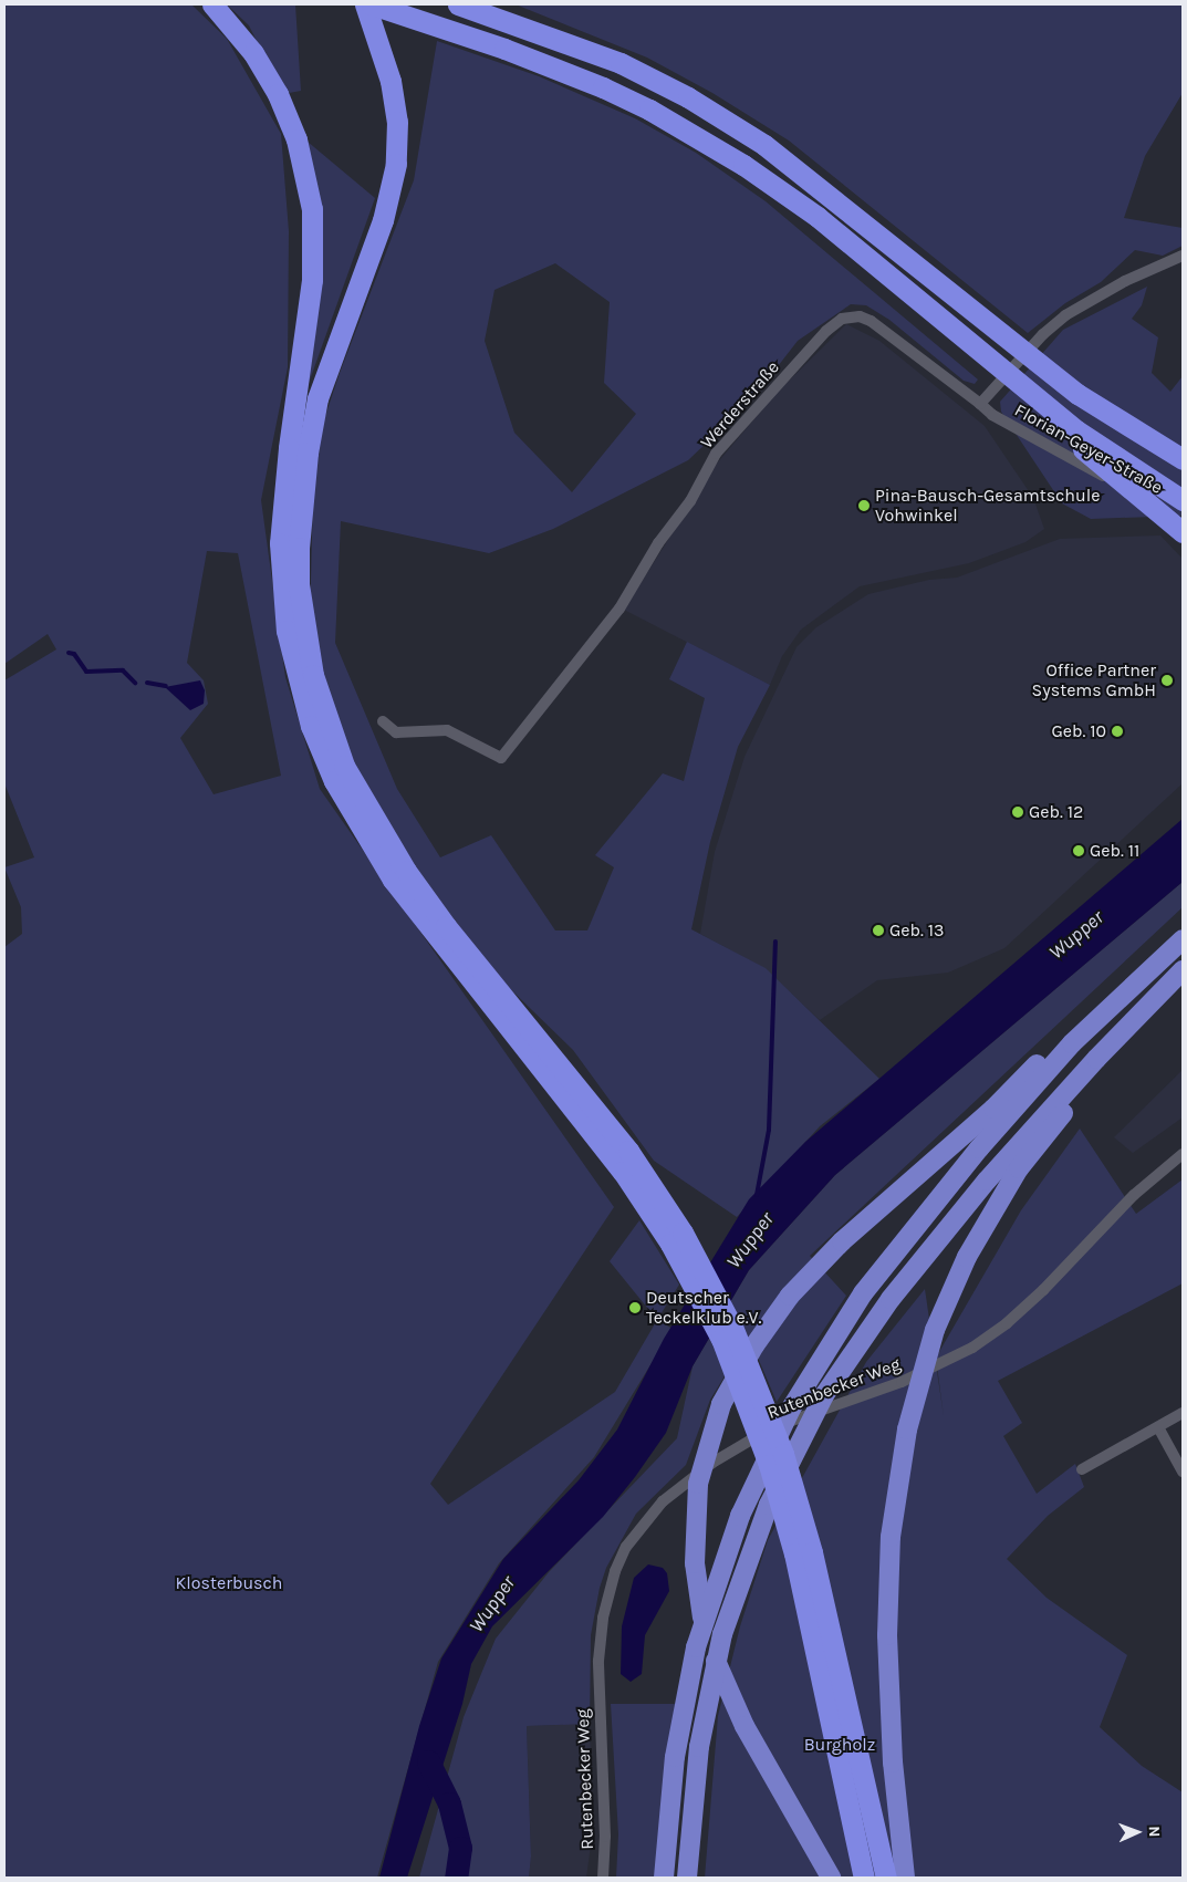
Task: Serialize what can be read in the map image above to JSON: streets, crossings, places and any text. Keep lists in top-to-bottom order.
{
  "streets": {
    "street": ["Werderstraße", "Florian-Geyer-Straße", "Rutenbecker Weg"]
  },
  "crossings": [
    ["Werderstraße", "Florian-Geyer-Straße"]
  ],
  "water": ["Wupper"],
  "parks": ["Klosterbusch", "Burgholz"],
  "places": [
    "Pina-Bausch-Gesamtschule Vohwinkel",
    "Office Partner Systems GmbH",
    "Geb. 10",
    "Geb. 12",
    "Geb. 11",
    "Geb. 13",
    "Deutscher Teckelklub e.V."
  ],
  "north": "right"
}
